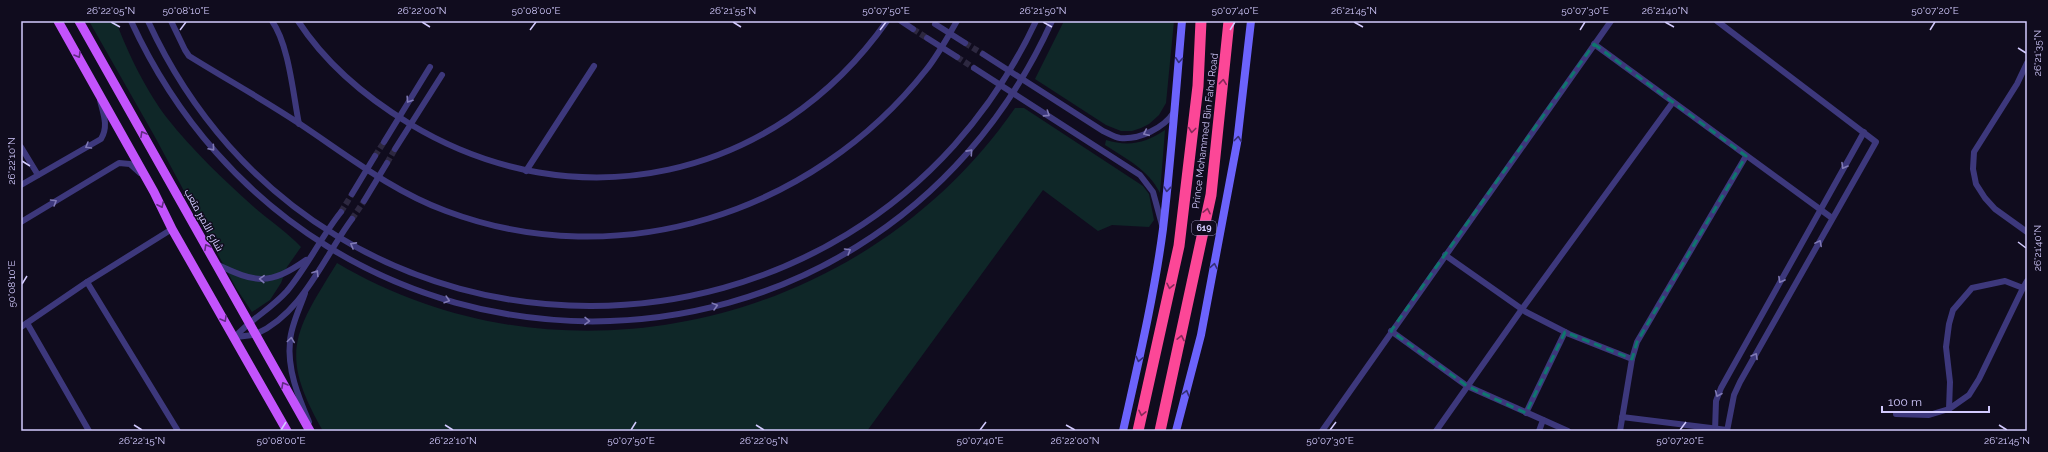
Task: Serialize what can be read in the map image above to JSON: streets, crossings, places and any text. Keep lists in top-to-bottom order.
{
  "streets": {
    "highway": ["Prince Mohammed Bin Fahd Road", "619"],
    "main road": ["شارع الأمير متعب"]
  },
  "scale_bar": "100 m",
  "coordinates": [
    "26°22'05\"N",
    "50°08'10\"E",
    "26°22'00\"N",
    "50°08'00\"E",
    "26°21'55\"N",
    "50°07'50\"E",
    "26°21'50\"N",
    "50°07'40\"E",
    "26°21'45\"N",
    "50°07'30\"E",
    "26°21'40\"N",
    "50°07'20\"E",
    "26°21'35\"N",
    "26°22'10\"N",
    "26°22'15\"N"
  ]
}
